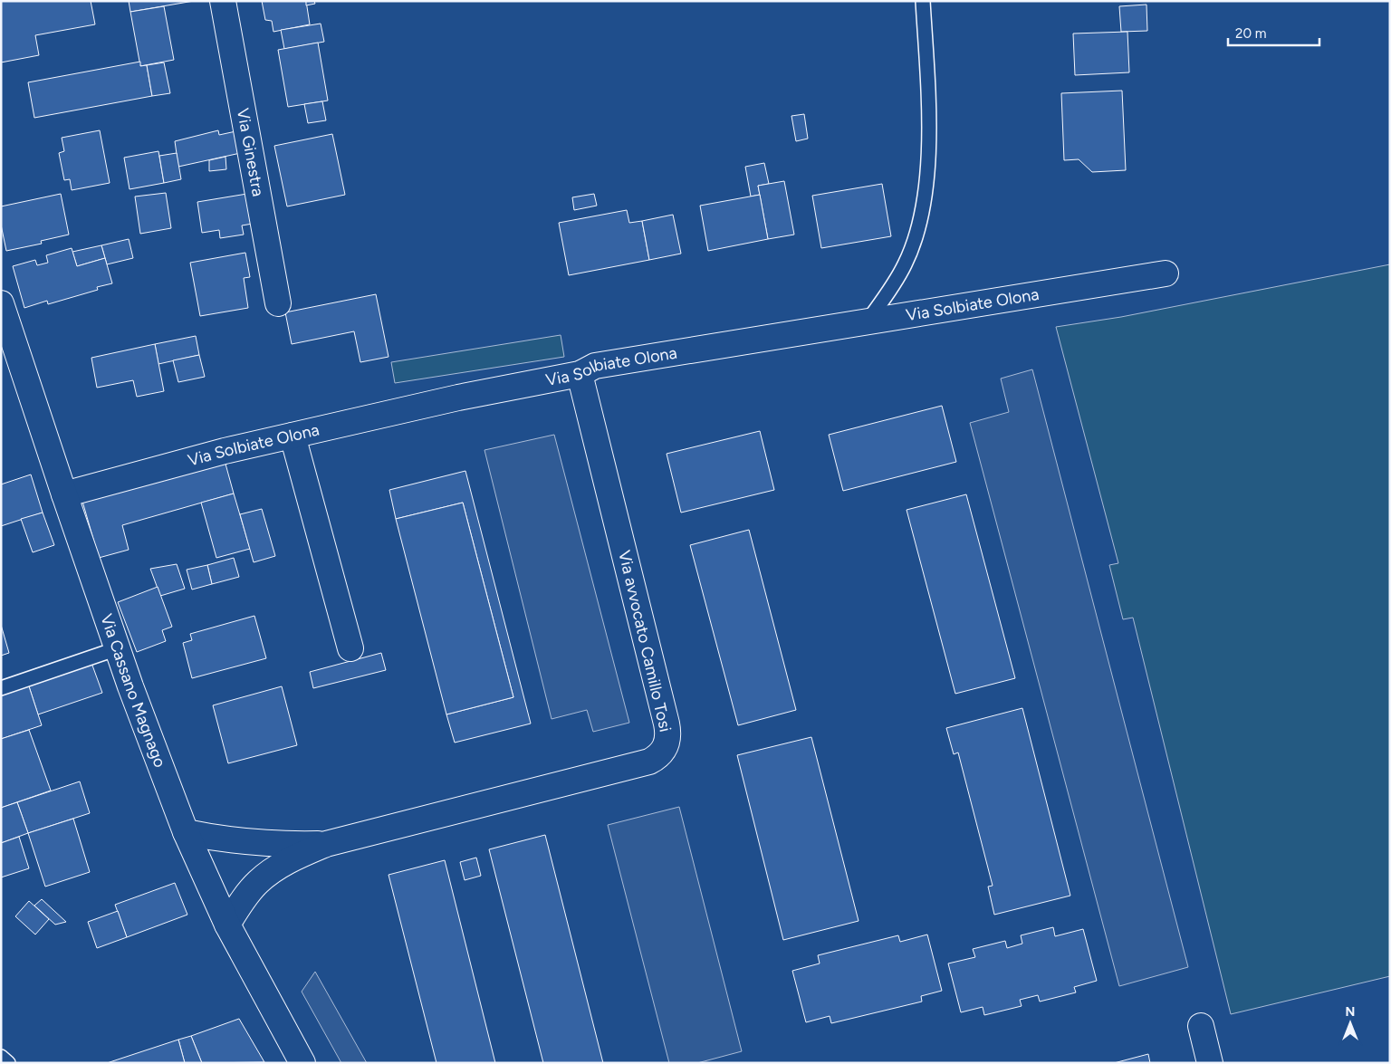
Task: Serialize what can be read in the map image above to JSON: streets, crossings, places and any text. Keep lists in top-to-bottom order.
{
  "streets": {
    "street": [
      "Via Ginestra",
      "Via Solbiate Olona",
      "Via avvocato Camillo Tosi",
      "Via Cassano Magnago"
    ]
  },
  "crossings": [
    ["Via Solbiate Olona", "Via avvocato Camillo Tosi"],
    ["Via Solbiate Olona", "Via Cassano Magnago"],
    ["Via avvocato Camillo Tosi", "Via Cassano Magnago"]
  ],
  "scale_bar": "20 m",
  "north": "top"
}
